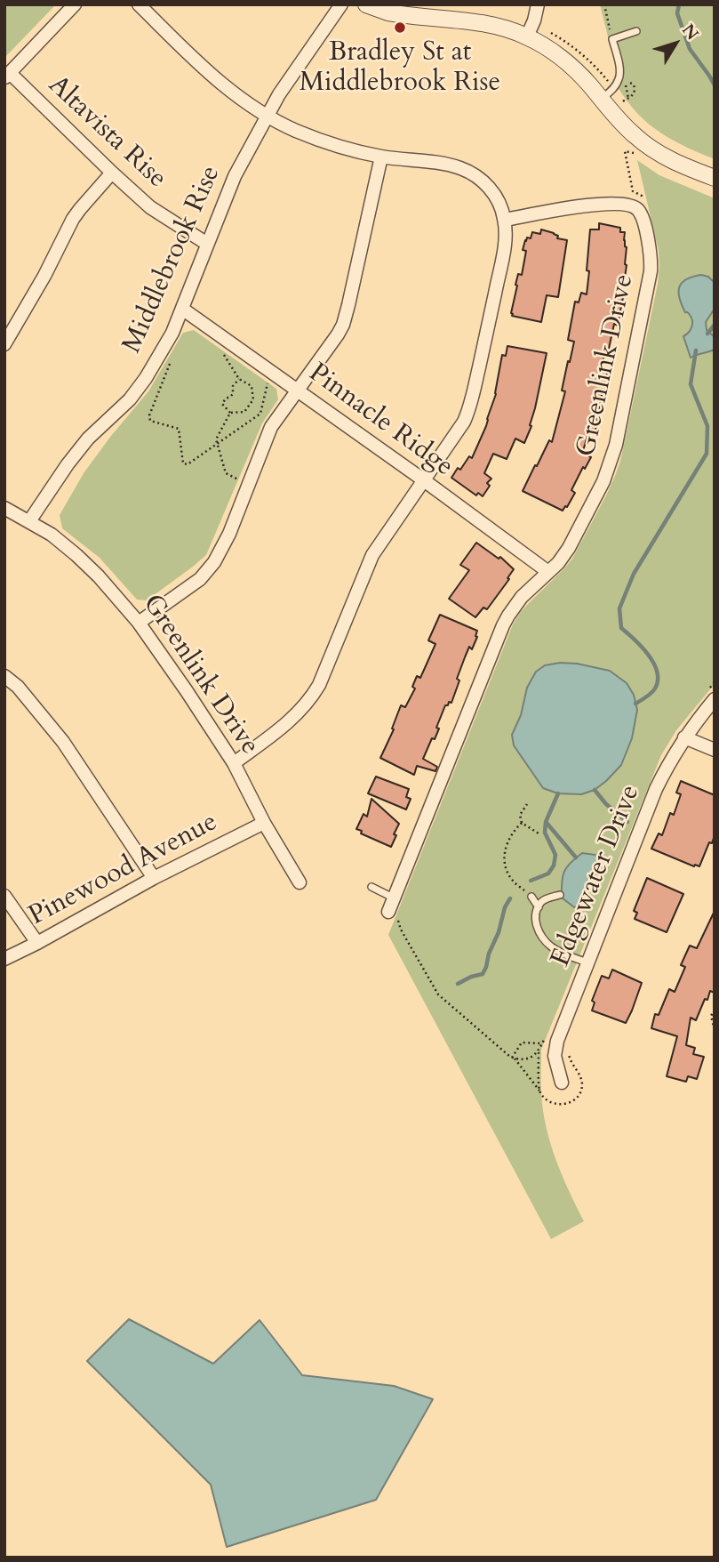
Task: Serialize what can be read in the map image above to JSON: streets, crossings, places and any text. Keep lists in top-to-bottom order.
{
  "streets": {
    "street": [
      "Altavista Rise",
      "Middlebrook Rise",
      "Greenlink Drive",
      "Pinnacle Ridge",
      "Pinewood Avenue",
      "Edgewater Drive"
    ]
  },
  "crossings": [
    ["Altavista Rise", "Middlebrook Rise"],
    ["Middlebrook Rise", "Greenlink Drive"],
    ["Middlebrook Rise", "Pinnacle Ridge"],
    ["Greenlink Drive", "Pinnacle Ridge"],
    ["Greenlink Drive", "Pinewood Avenue"]
  ],
  "places": ["Bradley St at Middlebrook Rise"],
  "north": "top right"
}
